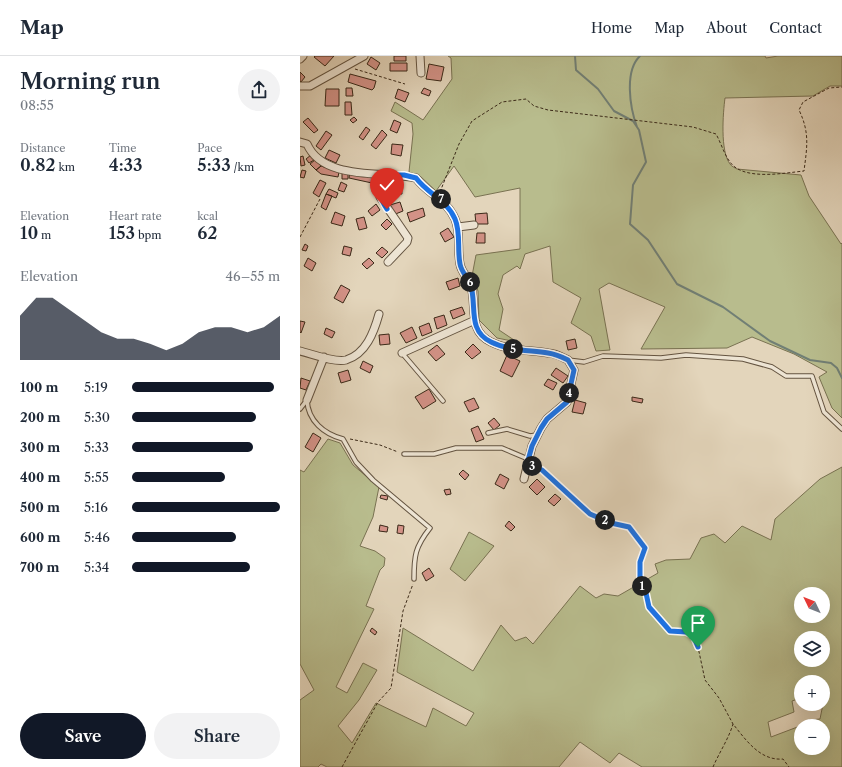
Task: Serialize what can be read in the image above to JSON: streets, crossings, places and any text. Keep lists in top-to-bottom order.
{
  "north": "top left",
  "page": {
    "header": "Map",
    "nav": [
      "Home",
      "Map",
      "About",
      "Contact"
    ],
    "heading": ["Morning run", "08:55"],
    "stats": [
      ["Distance", "0.82 km"],
      ["Time", "4:33"],
      ["Pace", "5:33 /km"],
      ["Elevation", "10 m"],
      ["Heart rate", "153 bpm"],
      ["kcal", "62"]
    ],
    "pins": [
      "7",
      "6",
      "5",
      "4",
      "3",
      "2",
      "1"
    ],
    "chart": ["Elevation", "46–55 m"],
    "list": [
      {
        "name": "100 m",
        "note": "5:19"
      },
      {
        "name": "200 m",
        "note": "5:30"
      },
      {
        "name": "300 m",
        "note": "5:33"
      },
      {
        "name": "400 m",
        "note": "5:55"
      },
      {
        "name": "500 m",
        "note": "5:16"
      },
      {
        "name": "600 m",
        "note": "5:46"
      },
      {
        "name": "700 m",
        "note": "5:34"
      }
    ],
    "map_buttons": ["+", "−"],
    "buttons": ["Save", "Share"]
  }
}
